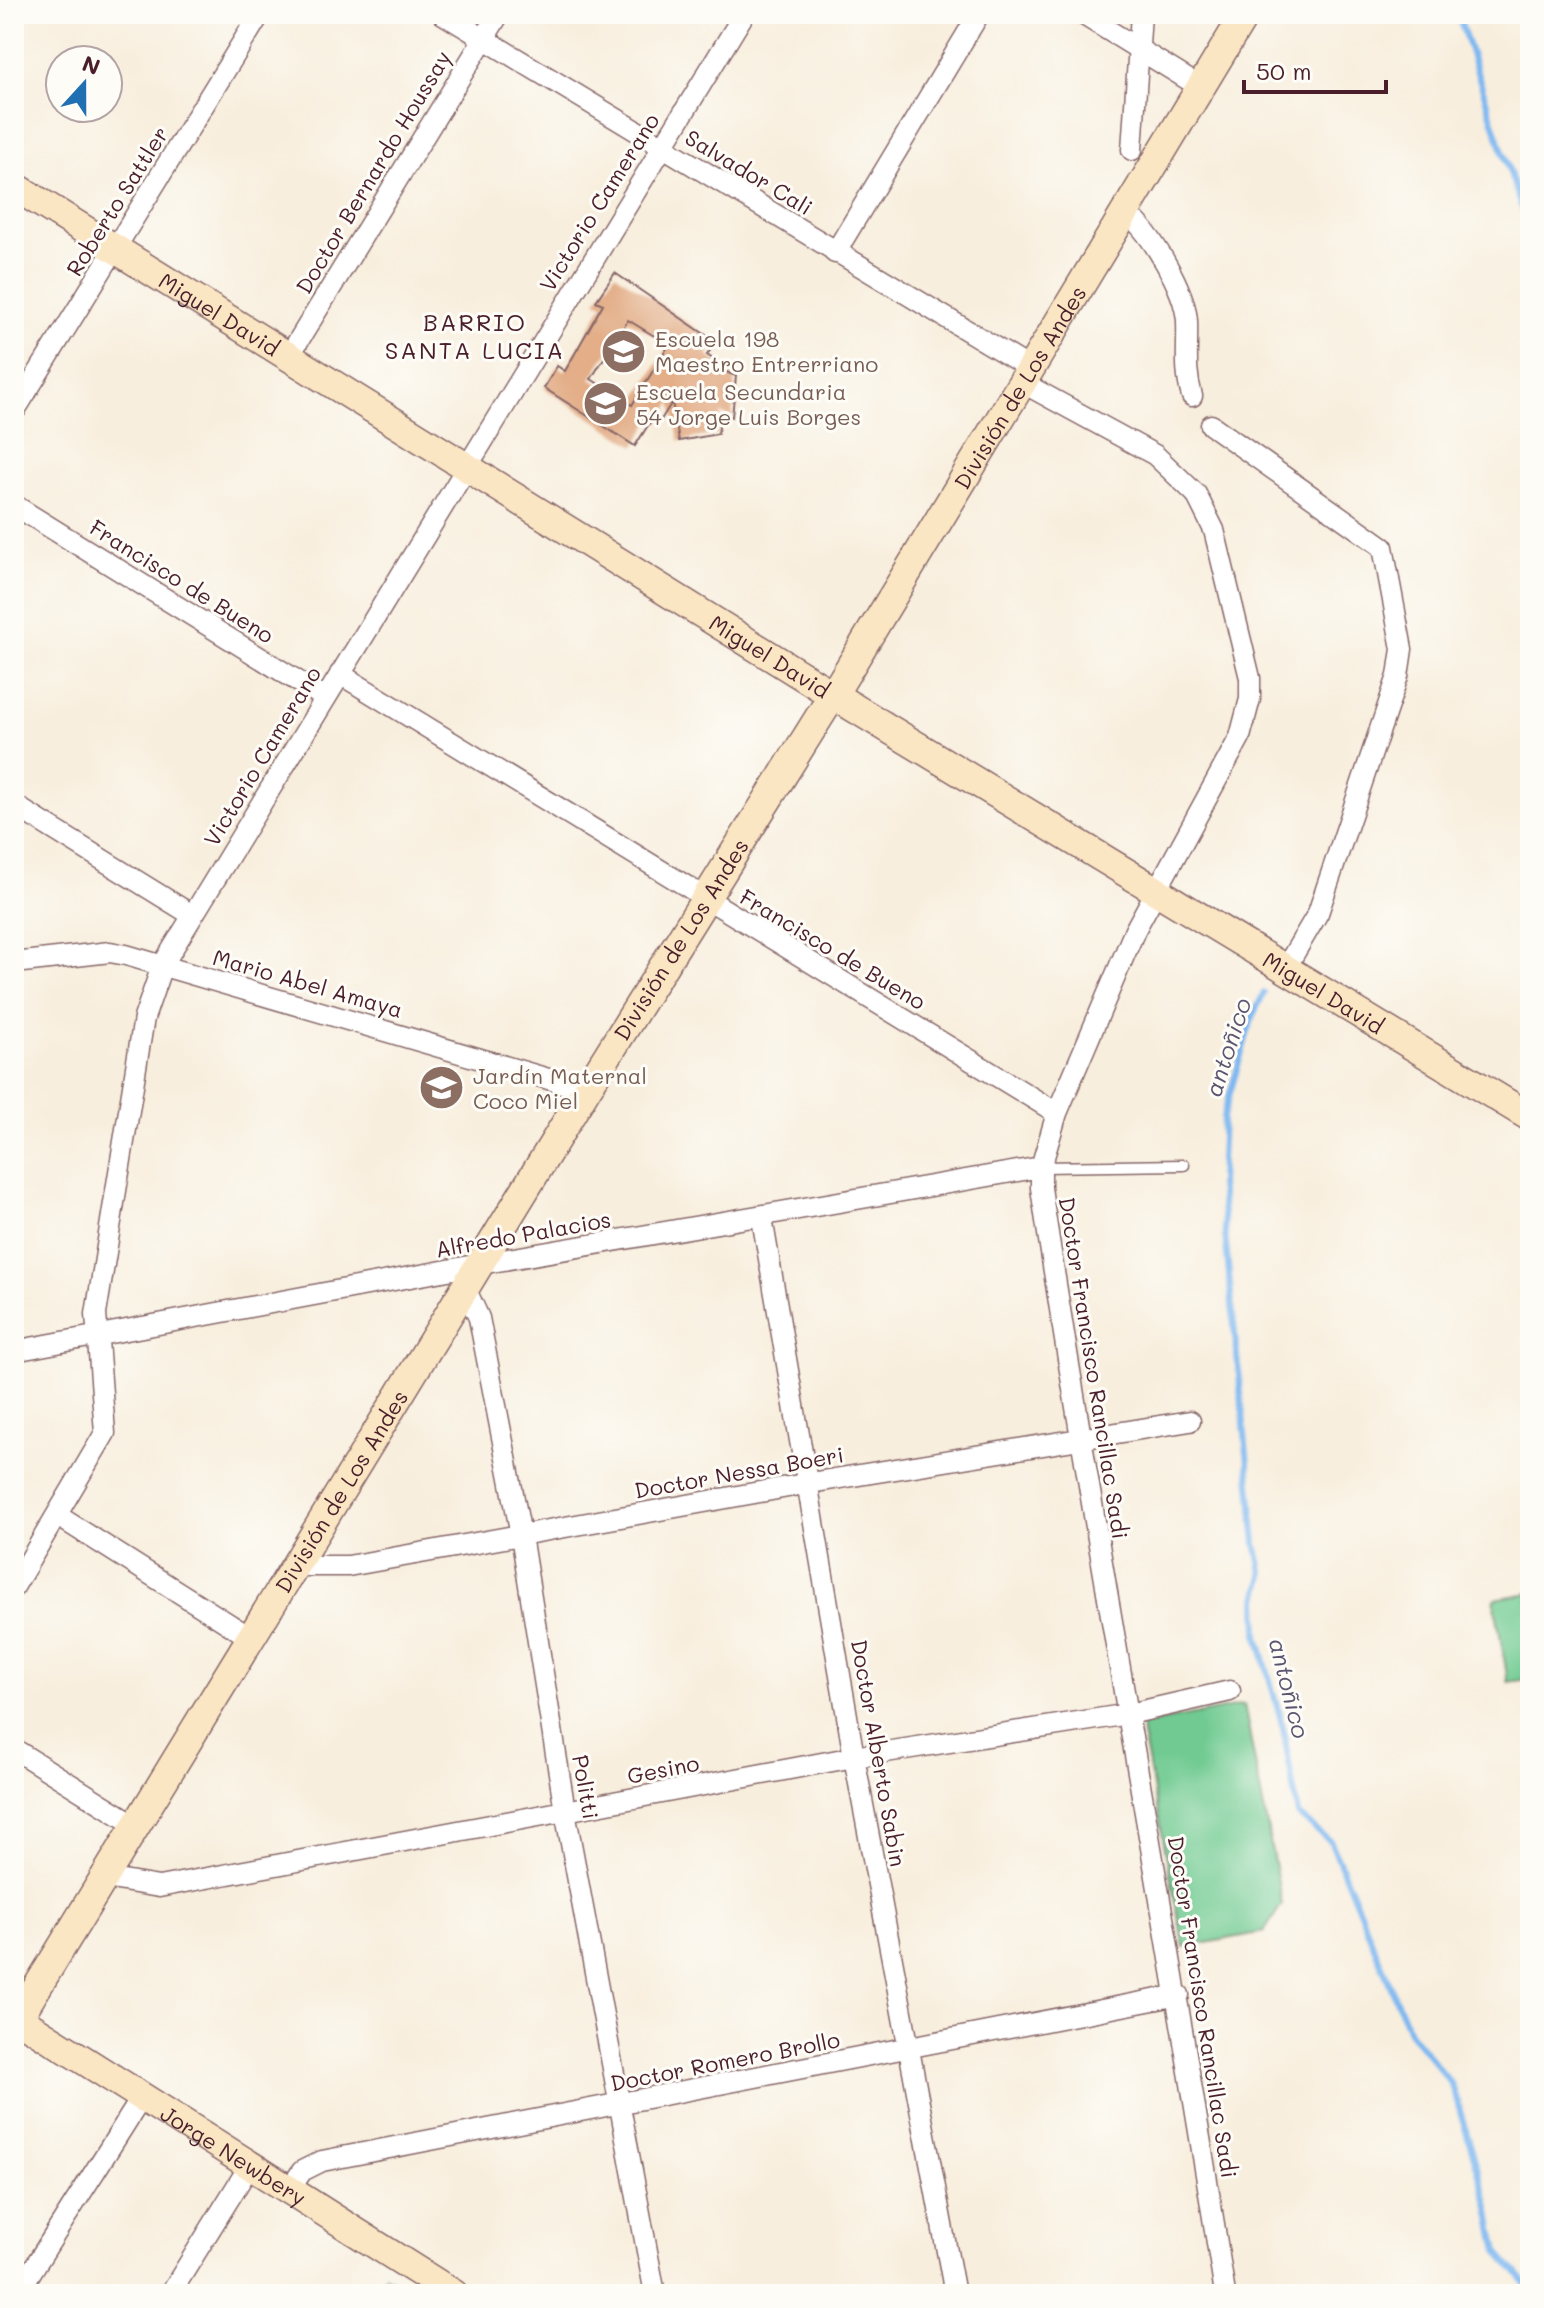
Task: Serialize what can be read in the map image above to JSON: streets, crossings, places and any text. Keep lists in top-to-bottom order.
{
  "streets": {
    "street": [
      "Doctor Bernardo Houssay",
      "Salvador Cali",
      "Roberto Sattler",
      "Victorio Camerano",
      "Miguel David",
      "División de Los Andes",
      "Francisco de Bueno",
      "Mario Abel Amaya",
      "Alfredo Palacios",
      "Doctor Francisco Rancillac Sadi",
      "Doctor Nessa Boeri",
      "Doctor Alberto Sabin",
      "Gesino",
      "Politti",
      "Doctor Romero Brollo",
      "Jorge Newbery"
    ]
  },
  "crossings": [
    ["Doctor Bernardo Houssay", "Salvador Cali"],
    ["Doctor Bernardo Houssay", "Miguel David"],
    ["Salvador Cali", "Victorio Camerano"],
    ["Salvador Cali", "División de Los Andes"],
    ["Salvador Cali", "Doctor Francisco Rancillac Sadi"],
    ["Roberto Sattler", "Miguel David"],
    ["Victorio Camerano", "Miguel David"],
    ["Victorio Camerano", "Francisco de Bueno"],
    ["Victorio Camerano", "Mario Abel Amaya"],
    ["Victorio Camerano", "Alfredo Palacios"],
    ["Miguel David", "División de Los Andes"],
    ["Miguel David", "Doctor Francisco Rancillac Sadi"],
    ["División de Los Andes", "Francisco de Bueno"],
    ["División de Los Andes", "Mario Abel Amaya"],
    ["División de Los Andes", "Alfredo Palacios"],
    ["División de Los Andes", "Doctor Nessa Boeri"],
    ["División de Los Andes", "Gesino"],
    ["División de Los Andes", "Politti"],
    ["División de Los Andes", "Jorge Newbery"],
    ["Francisco de Bueno", "Doctor Francisco Rancillac Sadi"],
    ["Alfredo Palacios", "Doctor Francisco Rancillac Sadi"],
    ["Alfredo Palacios", "Doctor Alberto Sabin"],
    ["Doctor Francisco Rancillac Sadi", "Doctor Nessa Boeri"],
    ["Doctor Francisco Rancillac Sadi", "Gesino"],
    ["Doctor Francisco Rancillac Sadi", "Doctor Romero Brollo"],
    ["Doctor Nessa Boeri", "Doctor Alberto Sabin"],
    ["Doctor Nessa Boeri", "Politti"],
    ["Doctor Alberto Sabin", "Gesino"],
    ["Doctor Alberto Sabin", "Doctor Romero Brollo"],
    ["Gesino", "Politti"],
    ["Politti", "Doctor Romero Brollo"],
    ["Doctor Romero Brollo", "Jorge Newbery"]
  ],
  "districts": ["BARRIO SANTA LUCIA"],
  "water": ["antoñico"],
  "places": {
    "school or university": ["Escuela 198 Maestro Entrerriano", "Escuela Secundaria 54 Jorge Luis Borges", "Jardín Maternal Coco Miel"]
  },
  "scale_bar": "50 m",
  "north": "top"
}
